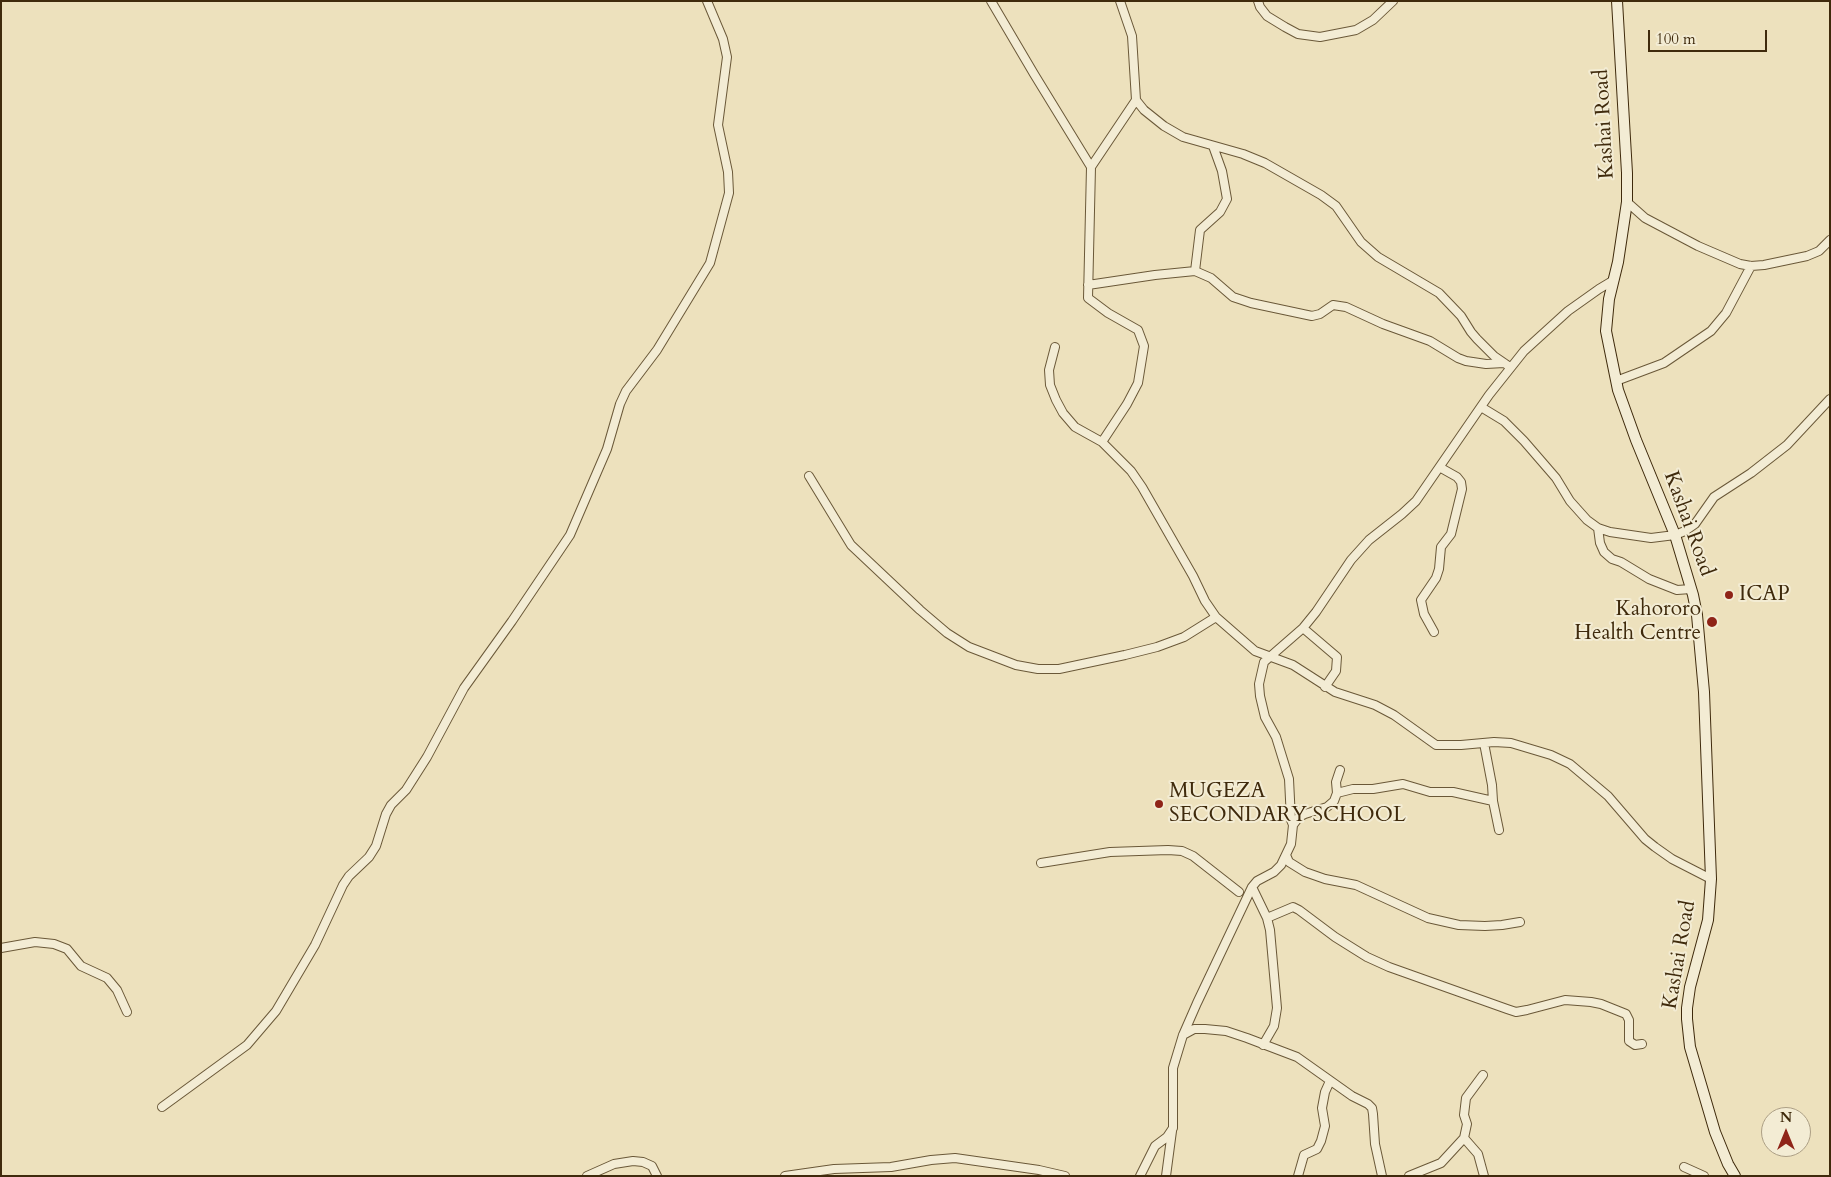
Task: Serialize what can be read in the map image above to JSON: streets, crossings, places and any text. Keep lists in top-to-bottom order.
{
  "streets": {
    "street": ["Kashai Road"]
  },
  "places": ["ICAP", "Kahororo Health Centre", "MUGEZA SECONDARY SCHOOL"],
  "scale_bar": "100 m",
  "north": "top"
}
